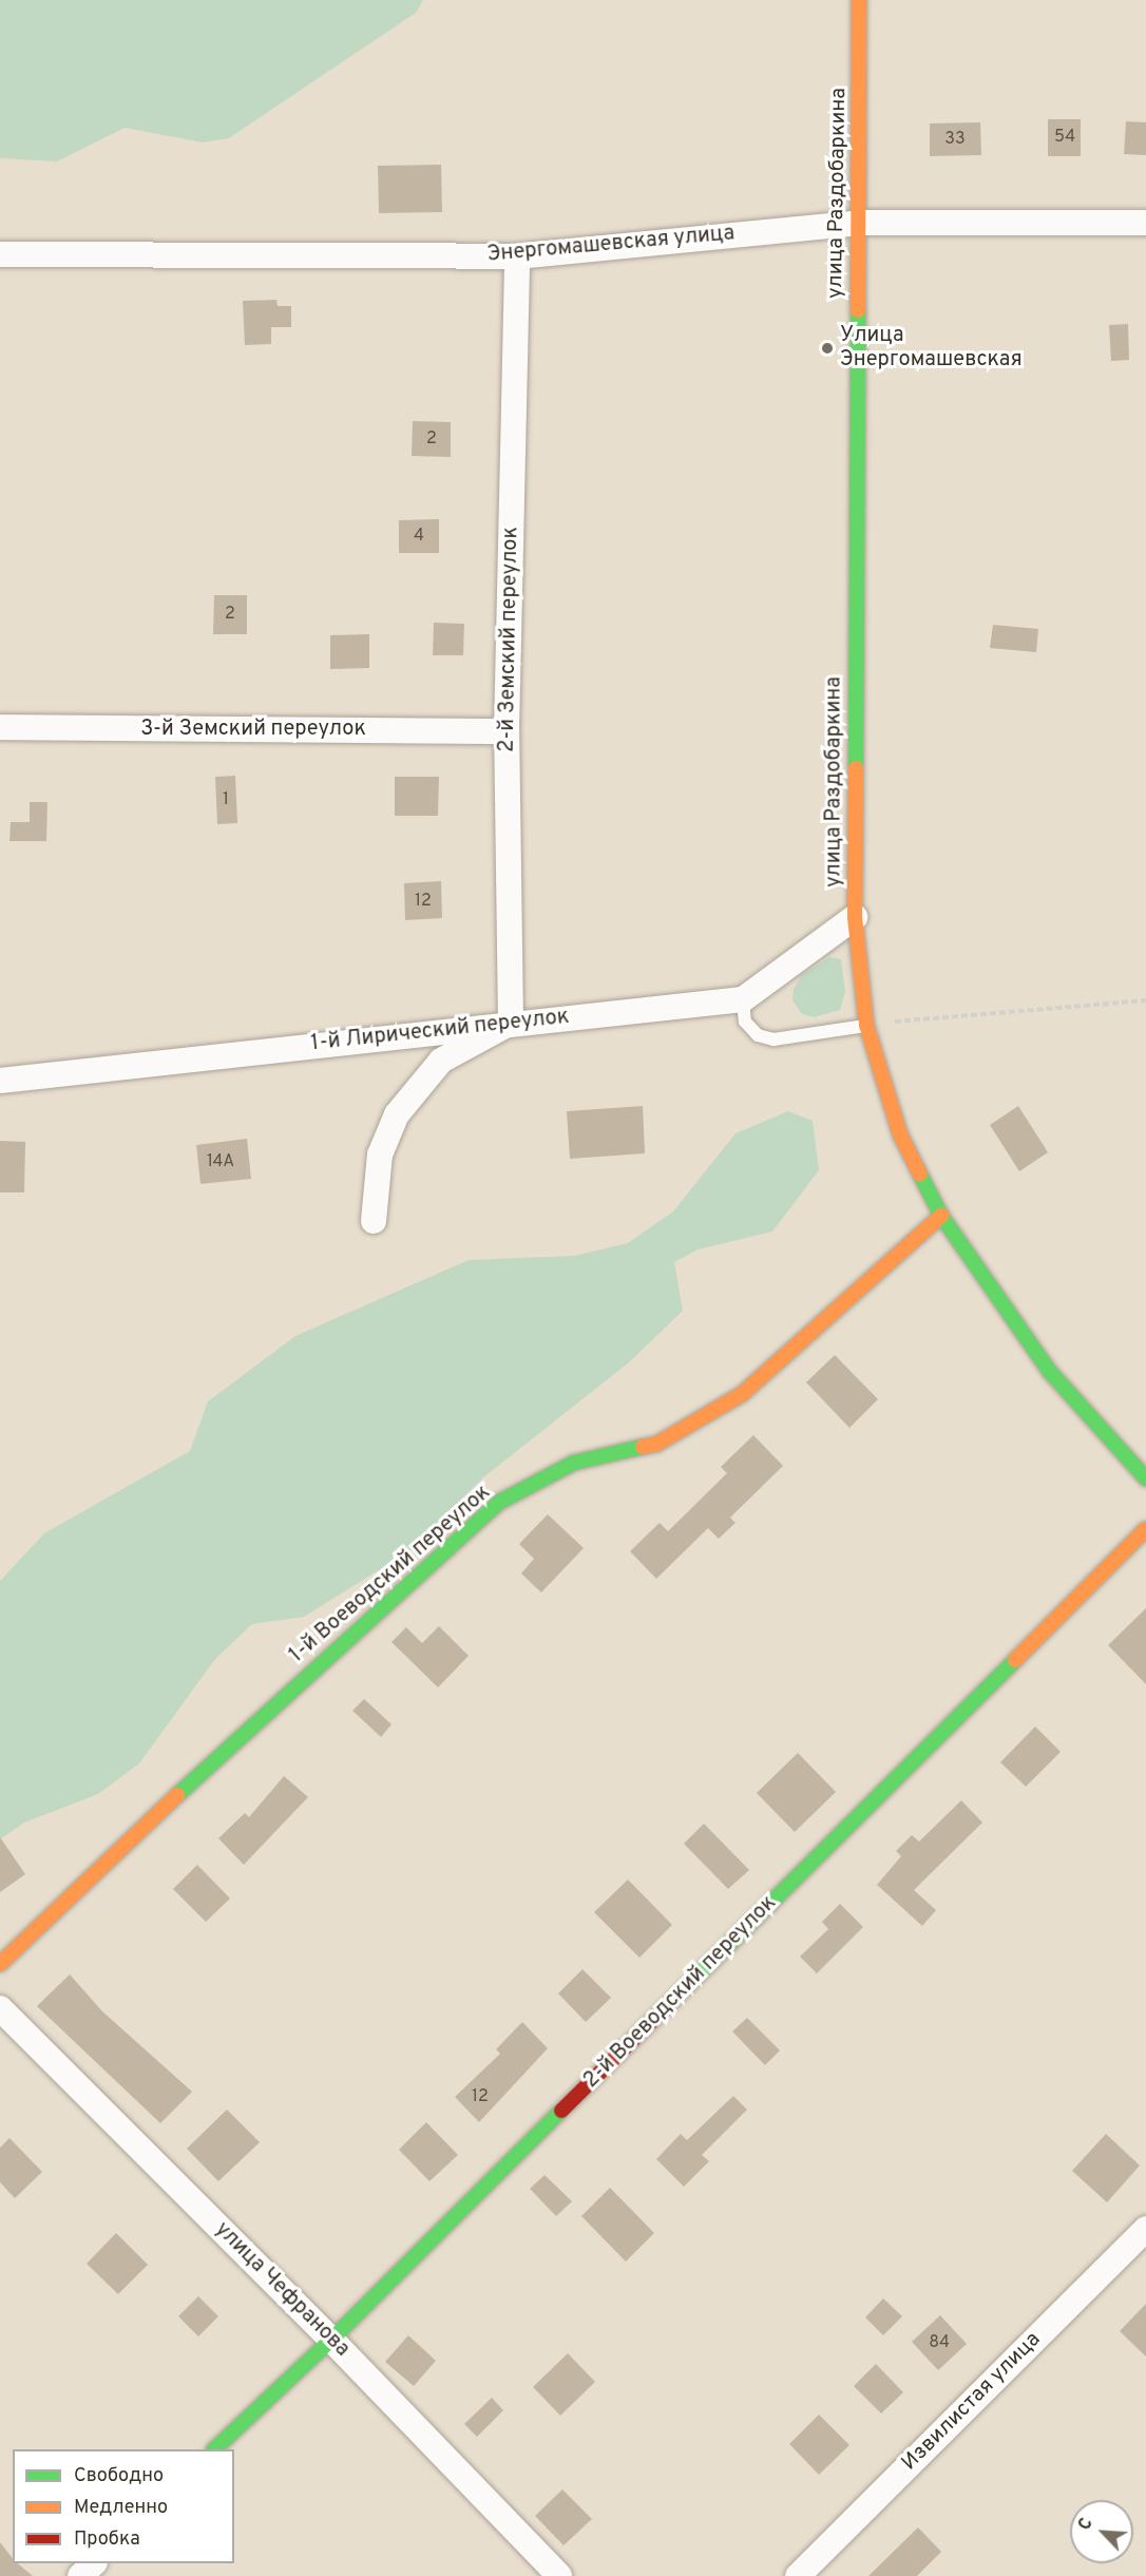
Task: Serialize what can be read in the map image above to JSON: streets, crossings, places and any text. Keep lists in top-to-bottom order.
{
  "streets": {
    "street": [
      "улица Раздобаркина",
      "Энергомашевская улица",
      "2-й Земский переулок",
      "3-й Земский переулок",
      "1-й Лирический переулок",
      "1-й Воеводский переулок",
      "2-й Воеводский переулок",
      "улица Чефранова",
      "Извилистая улица"
    ]
  },
  "crossings": [
    ["улица Раздобаркина", "Энергомашевская улица"],
    ["улица Раздобаркина", "1-й Воеводский переулок"],
    ["Энергомашевская улица", "2-й Земский переулок"],
    ["2-й Земский переулок", "3-й Земский переулок"],
    ["2-й Земский переулок", "1-й Лирический переулок"],
    ["2-й Воеводский переулок", "улица Чефранова"]
  ],
  "places": ["Улица Энергомашевская"],
  "house_numbers": [
    "54",
    "33",
    "2",
    "4",
    "2",
    "1",
    "12",
    "14А",
    "12",
    "84"
  ],
  "legend": ["Свободно", "Медленно", "Пробка"],
  "north": "top left"
}
